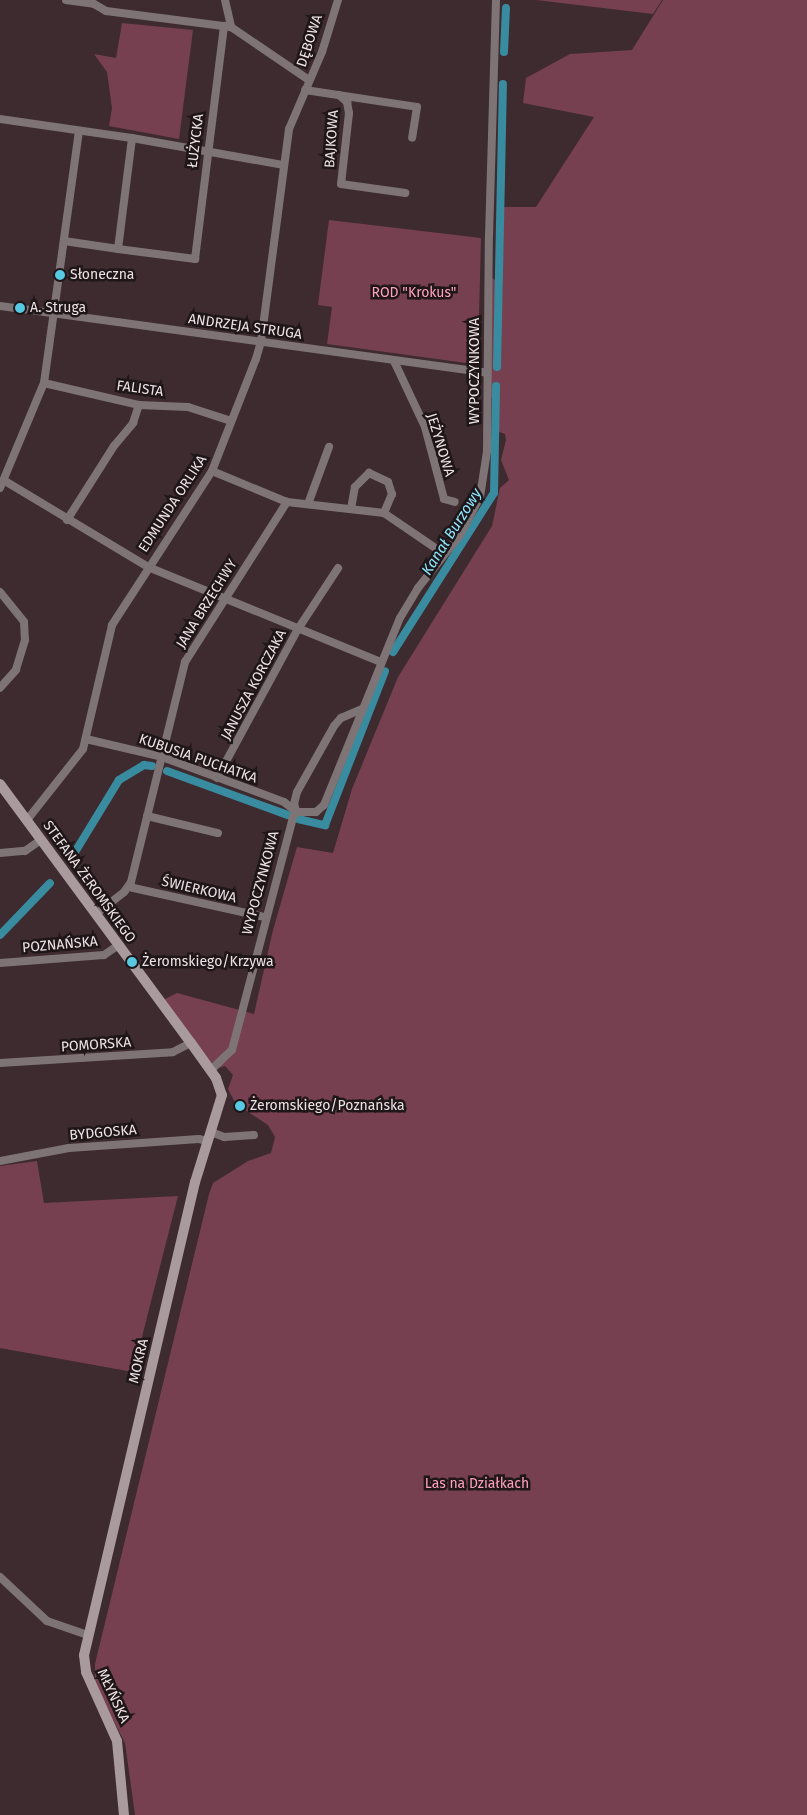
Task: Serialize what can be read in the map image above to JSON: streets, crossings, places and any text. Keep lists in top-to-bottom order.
{
  "streets": {
    "street": [
      "DĘBOWA",
      "BAJKOWA",
      "ŁUŻYCKA",
      "ANDRZEJA STRUGA",
      "WYPOCZYNKOWA",
      "FALISTA",
      "JEŻYNOWA",
      "EDMUNDA ORLIKA",
      "JANA BRZECHWY",
      "JANUSZA KORCZAKA",
      "KUBUSIA PUCHATKA",
      "STEFANA ŻEROMSKIEGO",
      "ŚWIERKOWA",
      "POZNAŃSKA",
      "POMORSKA",
      "BYDGOSKA",
      "MOKRA",
      "MŁYŃSKA"
    ]
  },
  "crossings": [
    ["DĘBOWA", "BAJKOWA"],
    ["DĘBOWA", "EDMUNDA ORLIKA"],
    ["BAJKOWA", "EDMUNDA ORLIKA"],
    ["ANDRZEJA STRUGA", "WYPOCZYNKOWA"],
    ["ANDRZEJA STRUGA", "JEŻYNOWA"],
    ["ANDRZEJA STRUGA", "EDMUNDA ORLIKA"],
    ["WYPOCZYNKOWA", "KUBUSIA PUCHATKA"],
    ["WYPOCZYNKOWA", "STEFANA ŻEROMSKIEGO"],
    ["WYPOCZYNKOWA", "ŚWIERKOWA"],
    ["FALISTA", "EDMUNDA ORLIKA"],
    ["EDMUNDA ORLIKA", "KUBUSIA PUCHATKA"],
    ["EDMUNDA ORLIKA", "STEFANA ŻEROMSKIEGO"],
    ["JANA BRZECHWY", "KUBUSIA PUCHATKA"],
    ["JANA BRZECHWY", "ŚWIERKOWA"],
    ["JANUSZA KORCZAKA", "KUBUSIA PUCHATKA"],
    ["STEFANA ŻEROMSKIEGO", "POZNAŃSKA"],
    ["STEFANA ŻEROMSKIEGO", "POMORSKA"],
    ["STEFANA ŻEROMSKIEGO", "MOKRA"],
    ["BYDGOSKA", "MOKRA"],
    ["MOKRA", "MŁYŃSKA"]
  ],
  "water": ["Kanał Burzowy"],
  "parks": ["ROD \"Krokus\"", "Las na Działkach"],
  "places": [
    "Słoneczna",
    "A. Struga",
    "Żeromskiego/Krzywa",
    "Żeromskiego/Poznańska"
  ]
}
